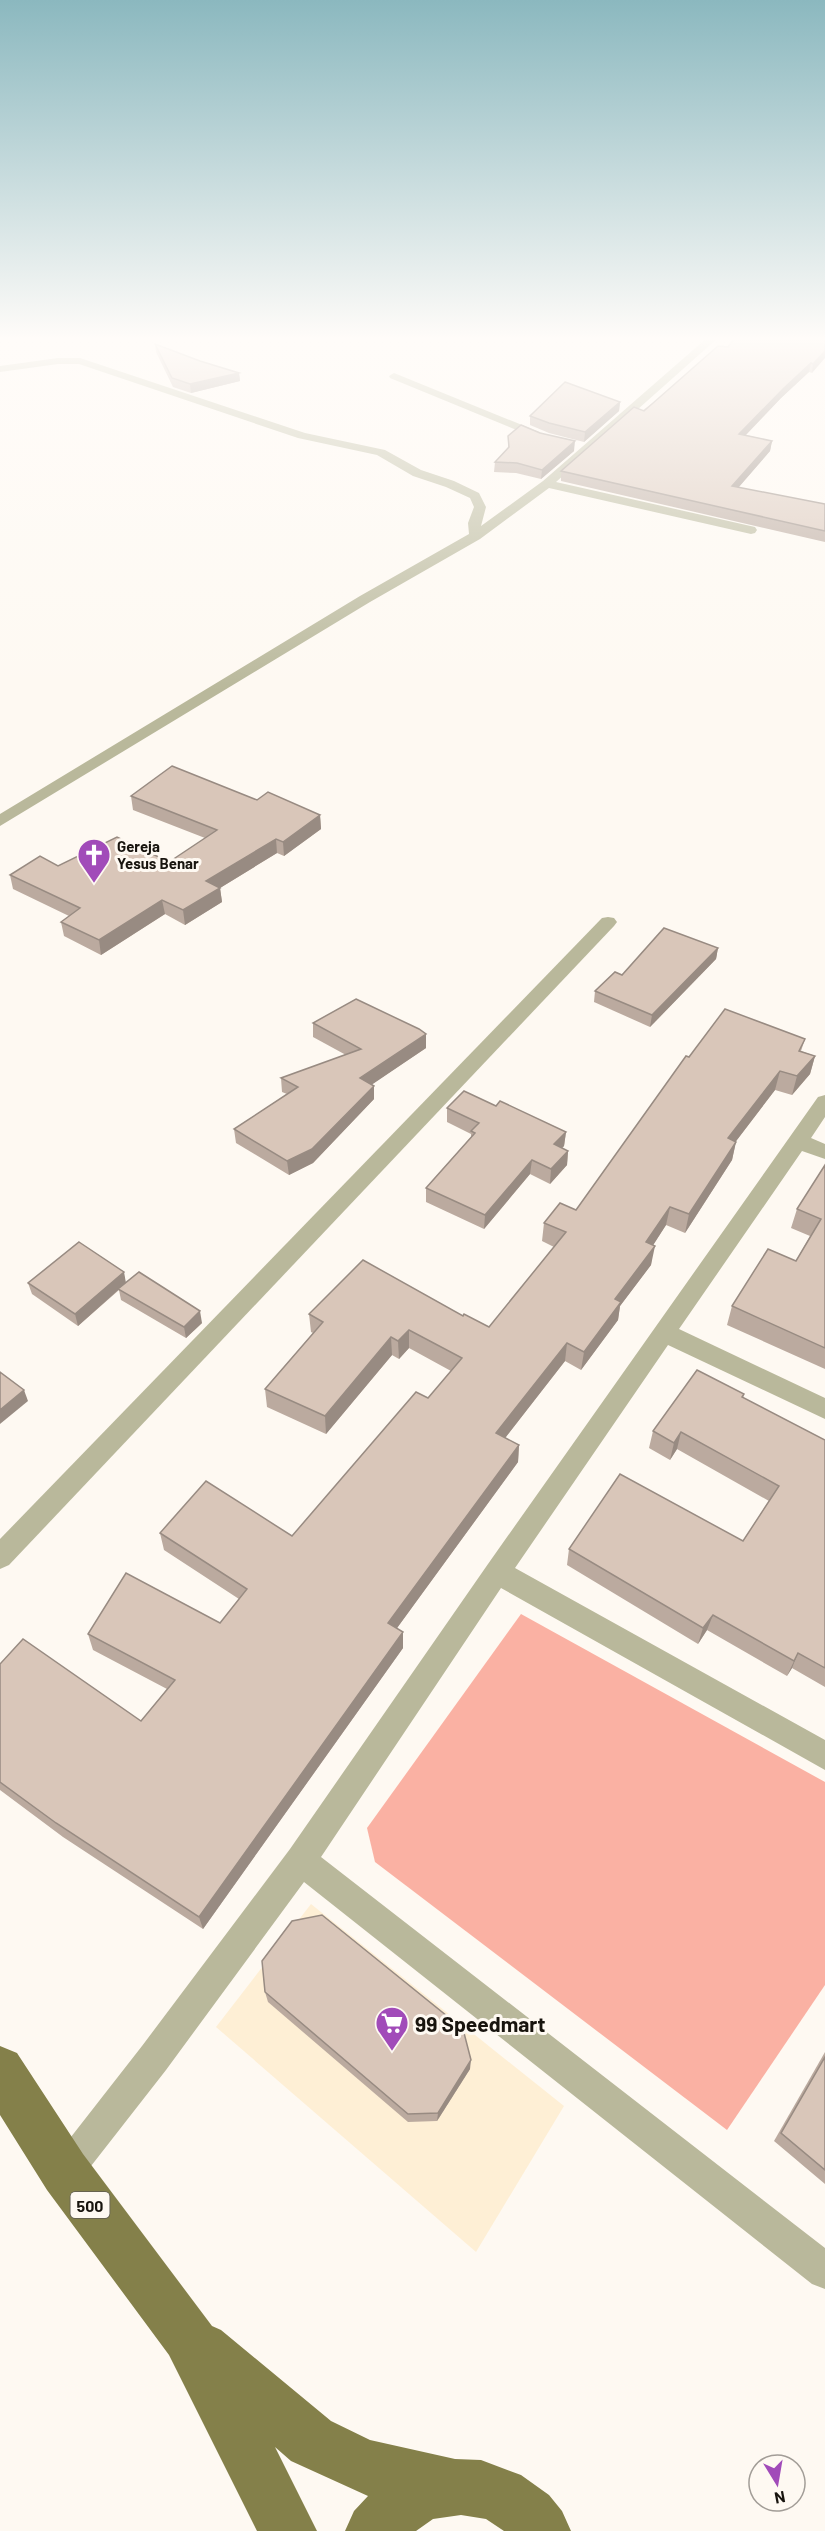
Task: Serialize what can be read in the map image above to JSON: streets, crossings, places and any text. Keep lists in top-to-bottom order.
{
  "streets": {
    "main road": ["500"]
  },
  "places": {
    "church": ["Gereja Yesus Benar"],
    "supermarket": ["99 Speedmart"]
  },
  "north": "bottom"
}
